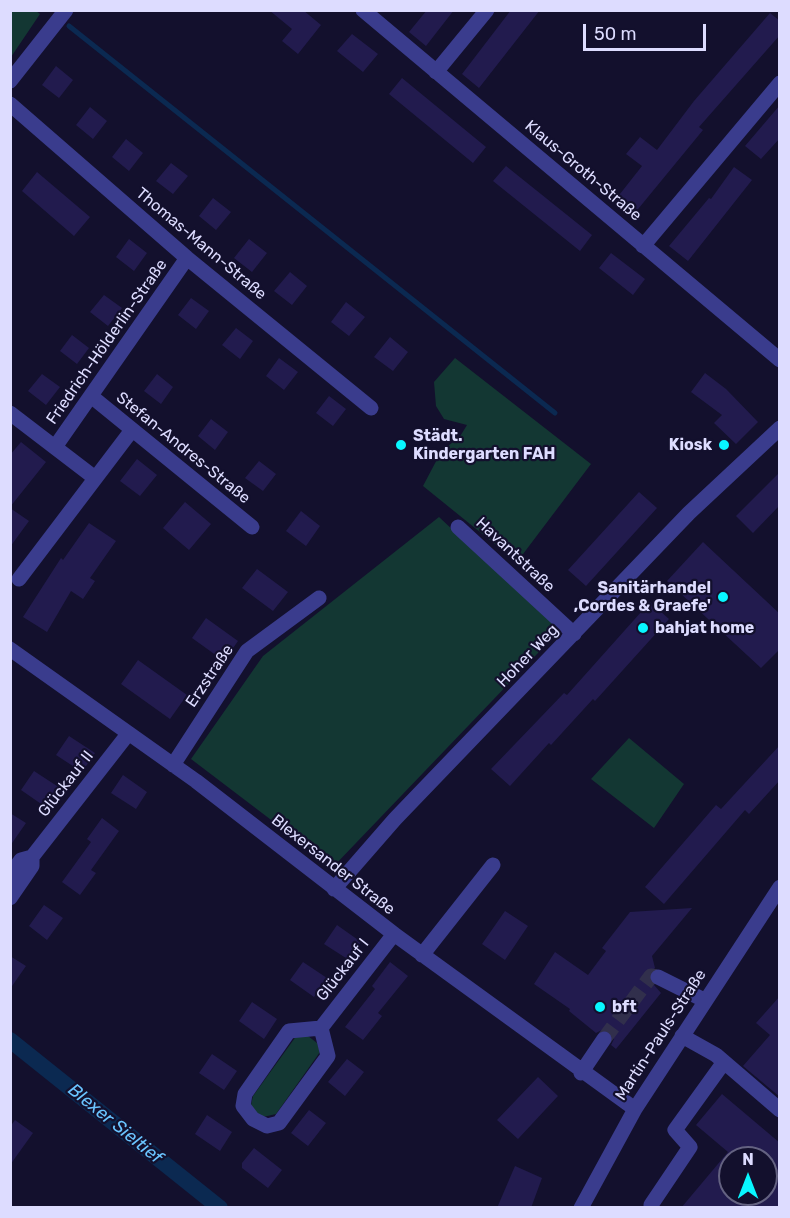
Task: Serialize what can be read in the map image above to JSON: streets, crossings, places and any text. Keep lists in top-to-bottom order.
{
  "streets": {
    "street": [
      "Klaus-Groth-Straße",
      "Thomas-Mann-Straße",
      "Friedrich-Hölderlin-Straße",
      "Stefan-Andres-Straße",
      "Havantstraße",
      "Hoher Weg",
      "Erzstraße",
      "Glückauf II",
      "Blexersander Straße",
      "Glückauf I",
      "Martin-Pauls-Straße"
    ]
  },
  "crossings": [
    ["Thomas-Mann-Straße", "Friedrich-Hölderlin-Straße"],
    ["Friedrich-Hölderlin-Straße", "Stefan-Andres-Straße"],
    ["Havantstraße", "Hoher Weg"],
    ["Hoher Weg", "Blexersander Straße"],
    ["Erzstraße", "Blexersander Straße"],
    ["Glückauf II", "Blexersander Straße"],
    ["Blexersander Straße", "Glückauf I"],
    ["Blexersander Straße", "Martin-Pauls-Straße"]
  ],
  "water": ["Blexer Sieltief"],
  "places": [
    "Städt. Kindergarten FAH",
    "Kiosk",
    "Sanitärhandel ,Cordes & Graefe'",
    "bahjat home",
    "bft"
  ],
  "scale_bar": "50 m",
  "north": "top"
}
